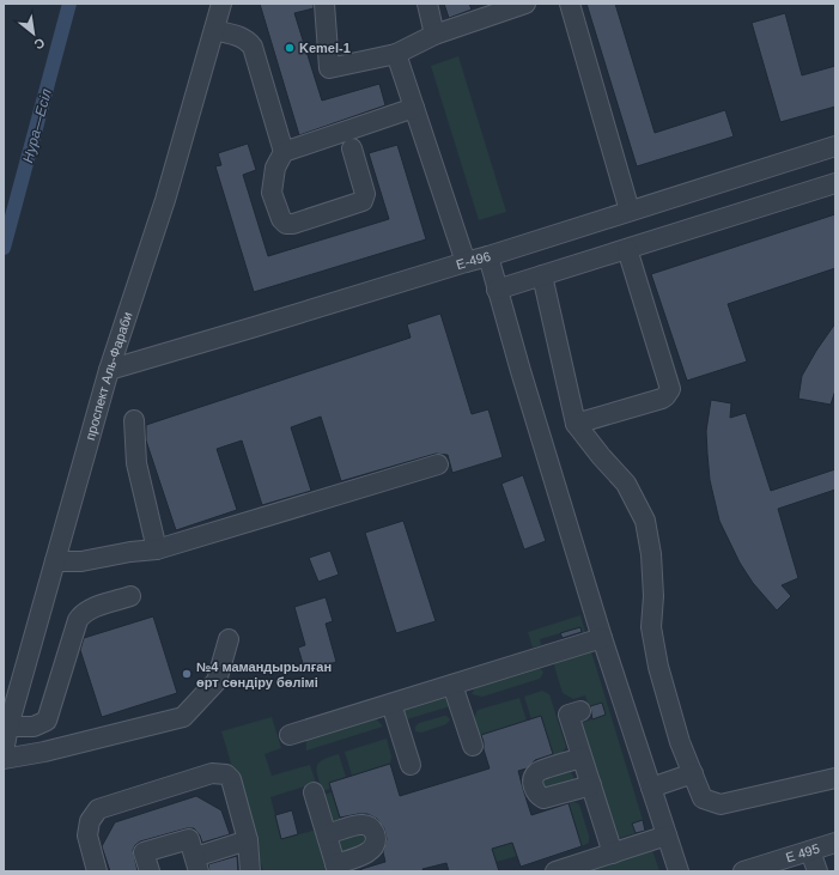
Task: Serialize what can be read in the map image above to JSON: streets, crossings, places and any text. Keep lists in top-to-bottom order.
{
  "streets": {
    "street": ["E-496", "проспект Аль-Фараби", "E 495"]
  },
  "crossings": [
    ["E-496", "проспект Аль-Фараби"]
  ],
  "water": ["Нура—Есіл"],
  "places": ["Kemel-1", "№4 мамандырылған өрт сөндіру бөлімі"],
  "north": "bottom right"
}
